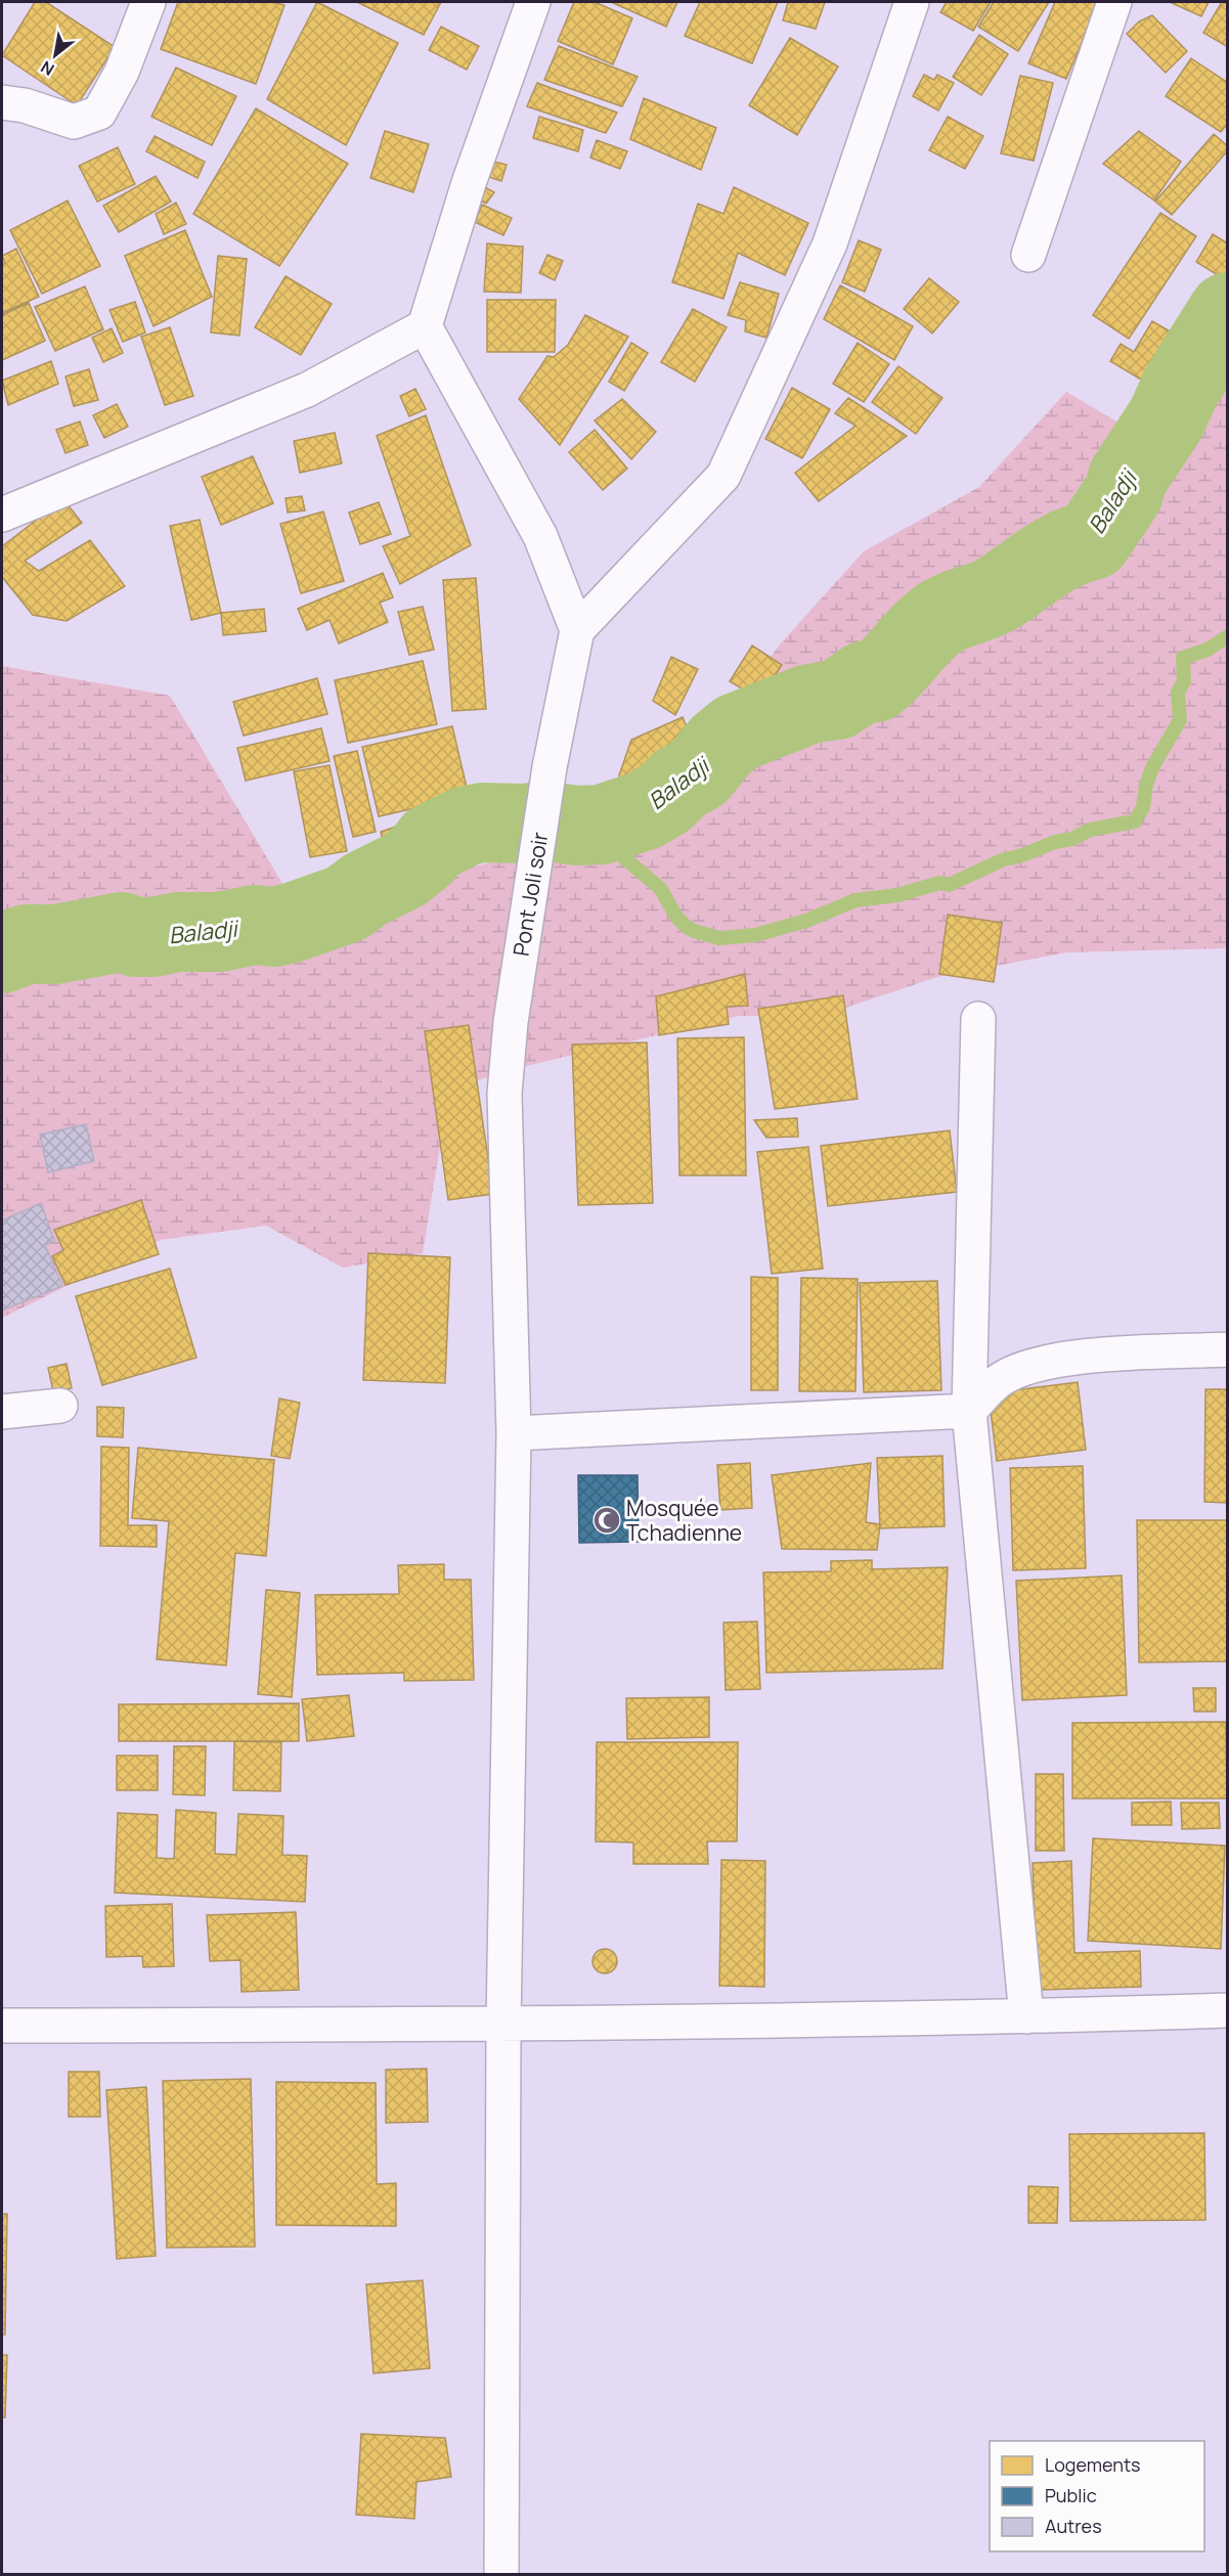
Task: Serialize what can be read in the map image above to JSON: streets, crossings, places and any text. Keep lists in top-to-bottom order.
{
  "streets": {
    "street": ["Pont Joli soir"]
  },
  "water": ["Baladji"],
  "places": {
    "mosque": ["Mosquée Tchadienne"]
  },
  "legend": ["Logements", "Public", "Autres"],
  "north": "bottom left"
}
